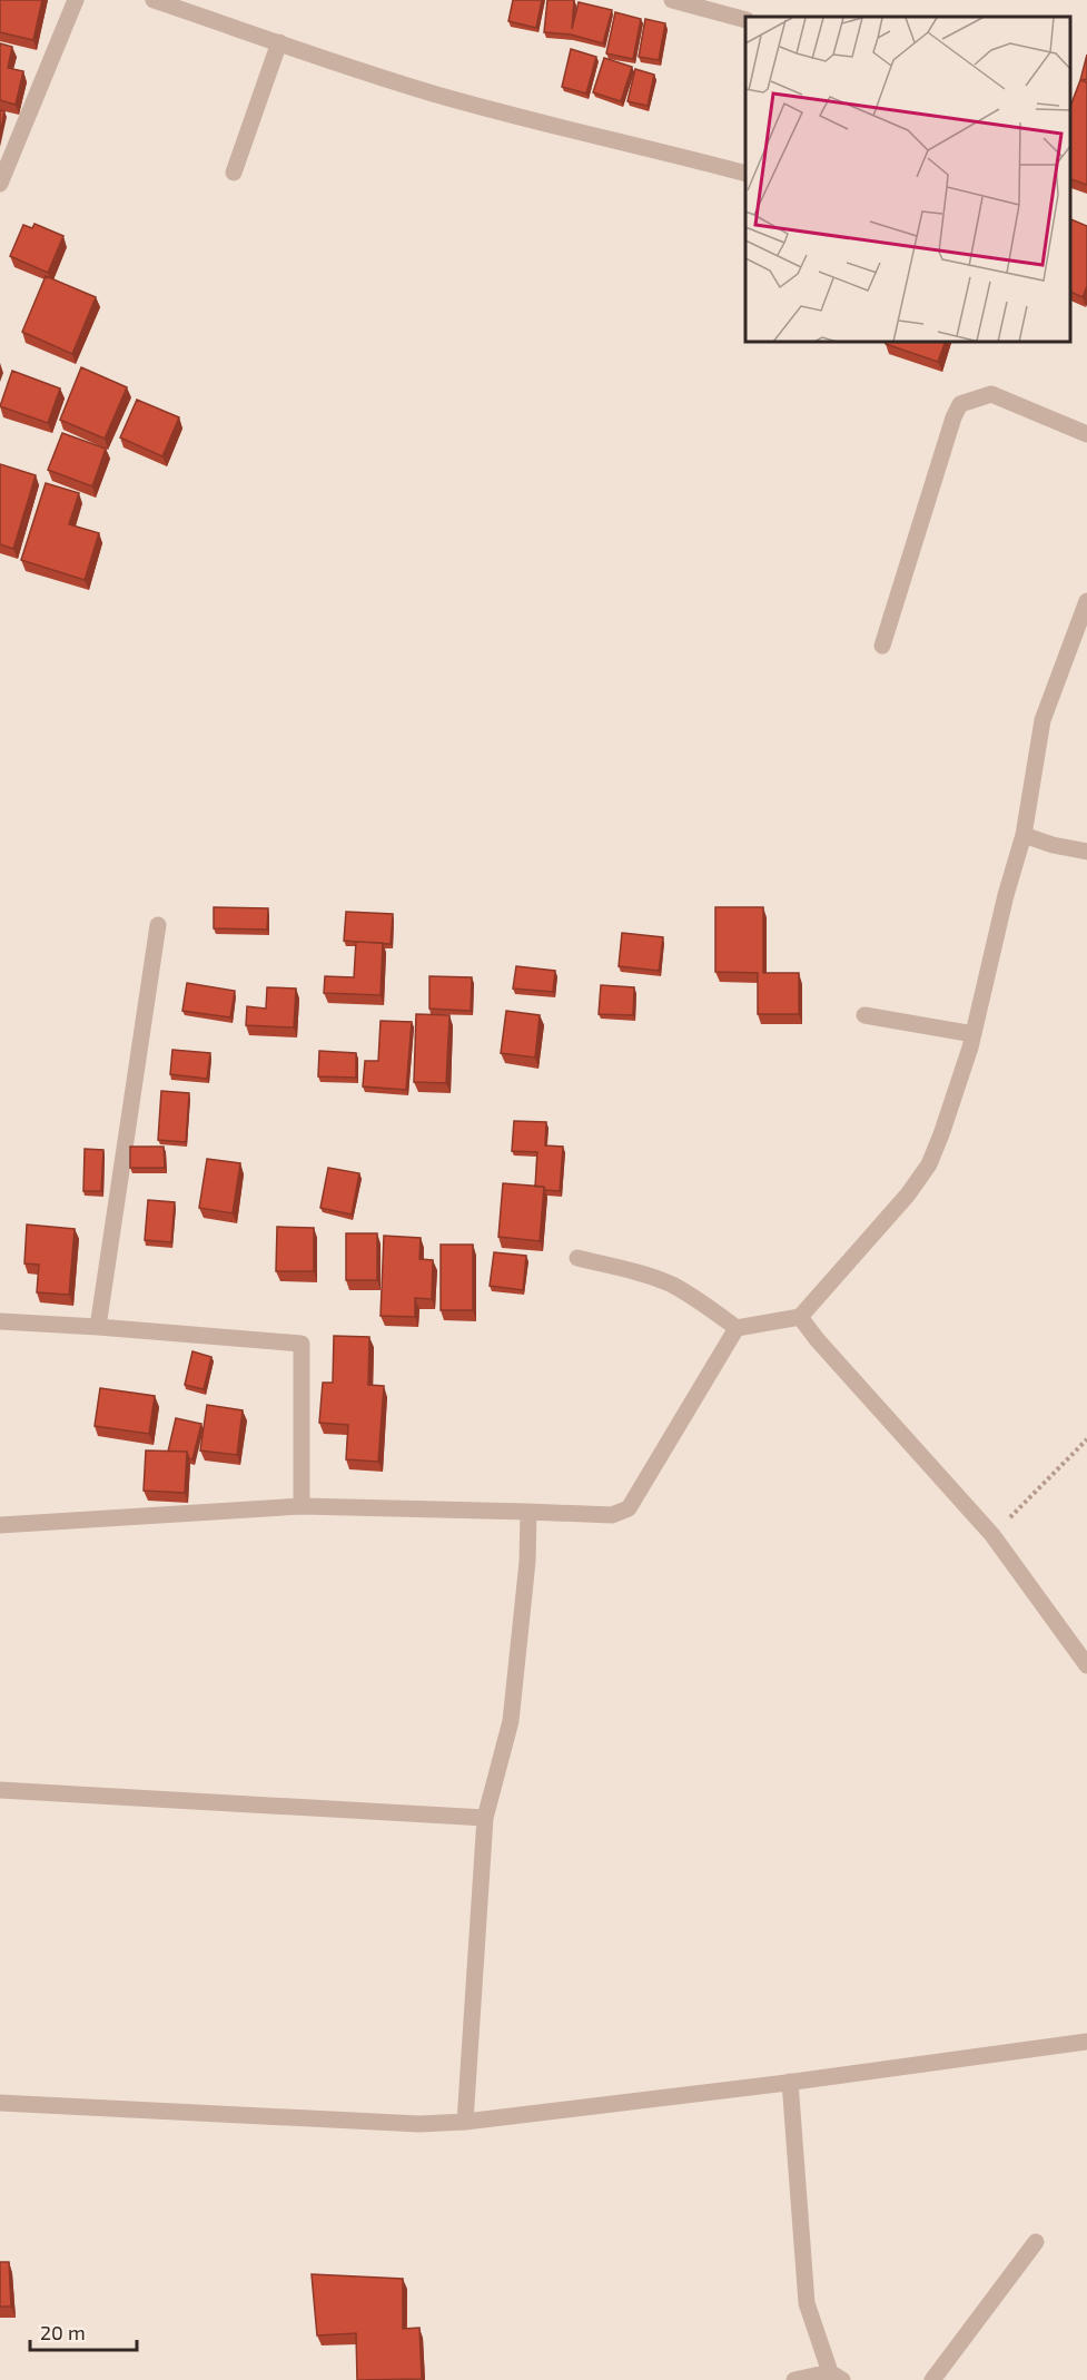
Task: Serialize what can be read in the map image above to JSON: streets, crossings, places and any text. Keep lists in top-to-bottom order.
{
  "scale_bar": "20 m"
}
